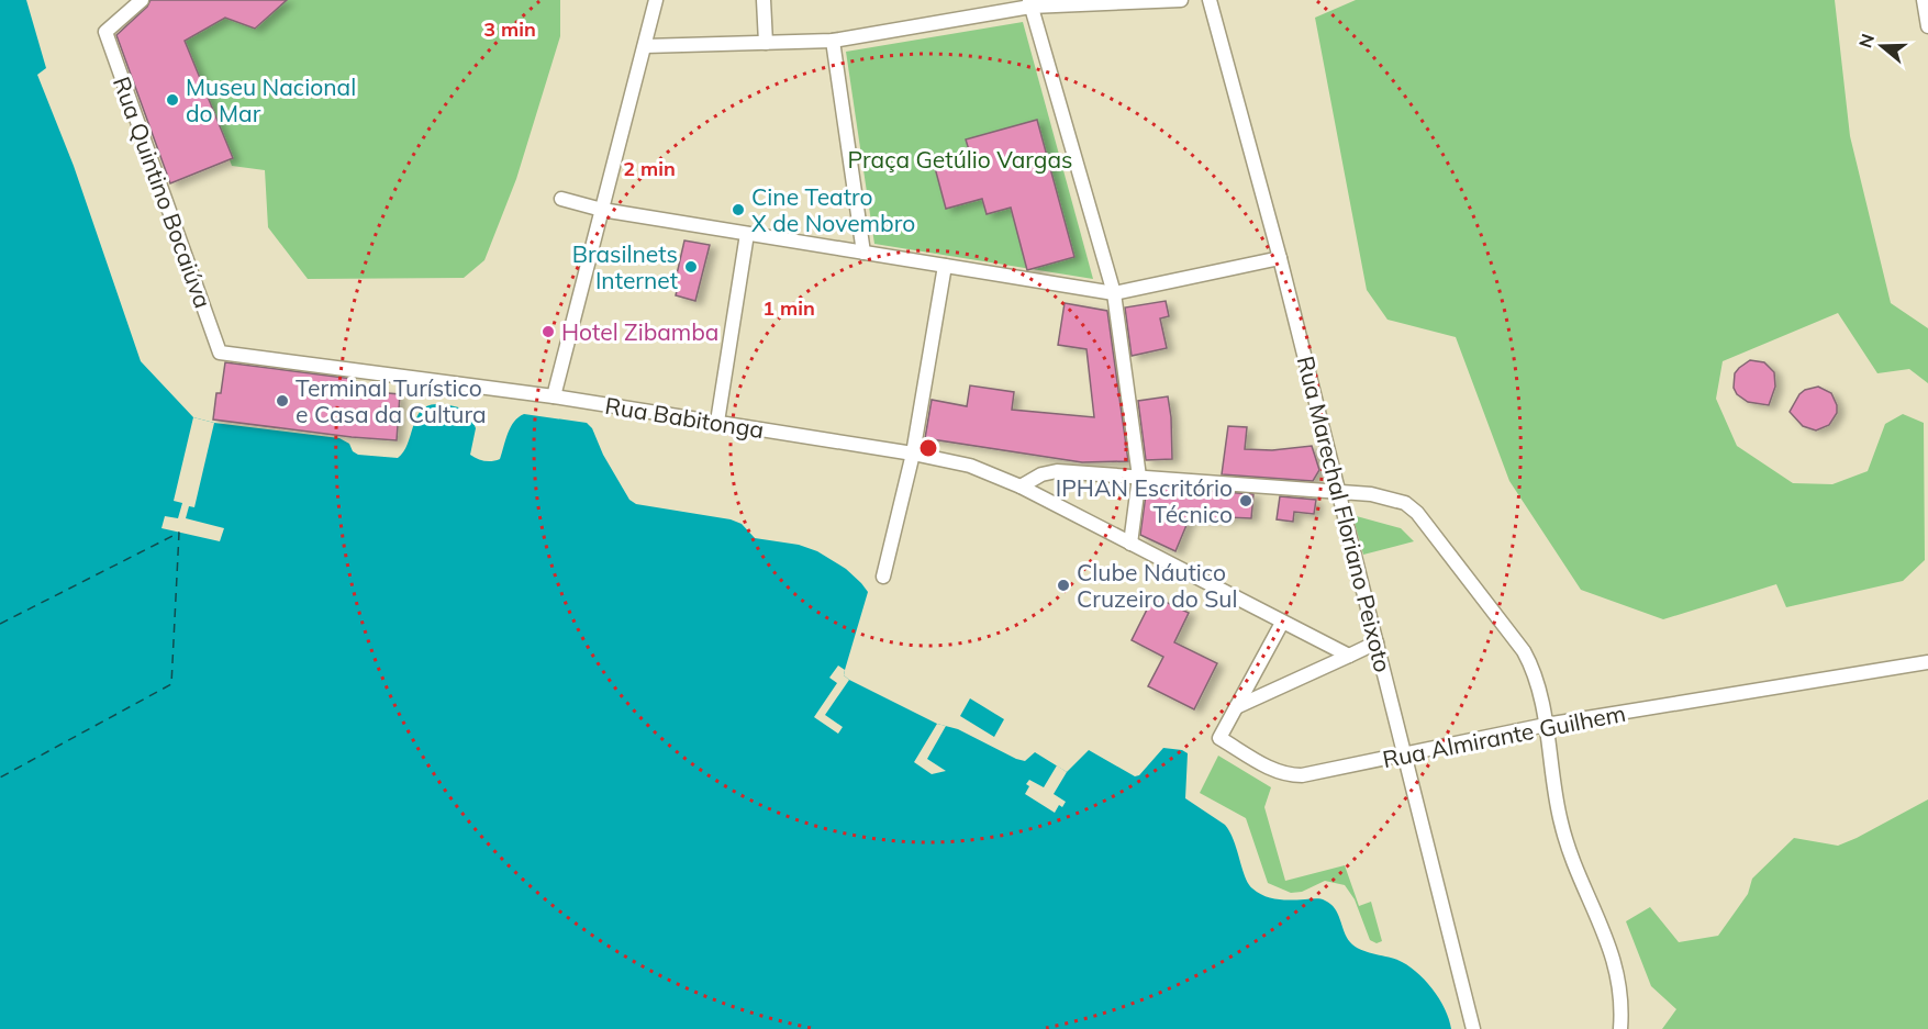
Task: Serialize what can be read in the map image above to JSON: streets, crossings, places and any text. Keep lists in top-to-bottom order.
{
  "streets": {
    "street": [
      "Rua Quintino Bocaiúva",
      "Rua Babitonga",
      "Rua Marechal Floriano Peixoto",
      "Rua Almirante Guilhem"
    ]
  },
  "crossings": [
    ["Rua Quintino Bocaiúva", "Rua Babitonga"],
    ["Rua Babitonga", "Rua Almirante Guilhem"],
    ["Rua Marechal Floriano Peixoto", "Rua Almirante Guilhem"]
  ],
  "parks": ["Praça Getúlio Vargas"],
  "places": [
    "Museu Nacional do Mar",
    "Cine Teatro X de Novembro",
    "Brasilnets Internet",
    "Hotel Zibamba",
    "Terminal Turístico e Casa da Cultura",
    "IPHAN Escritório Técnico",
    "Clube Náutico Cruzeiro do Sul"
  ],
  "north": "left",
  "rings": ["3 min", "2 min", "1 min"]
}
